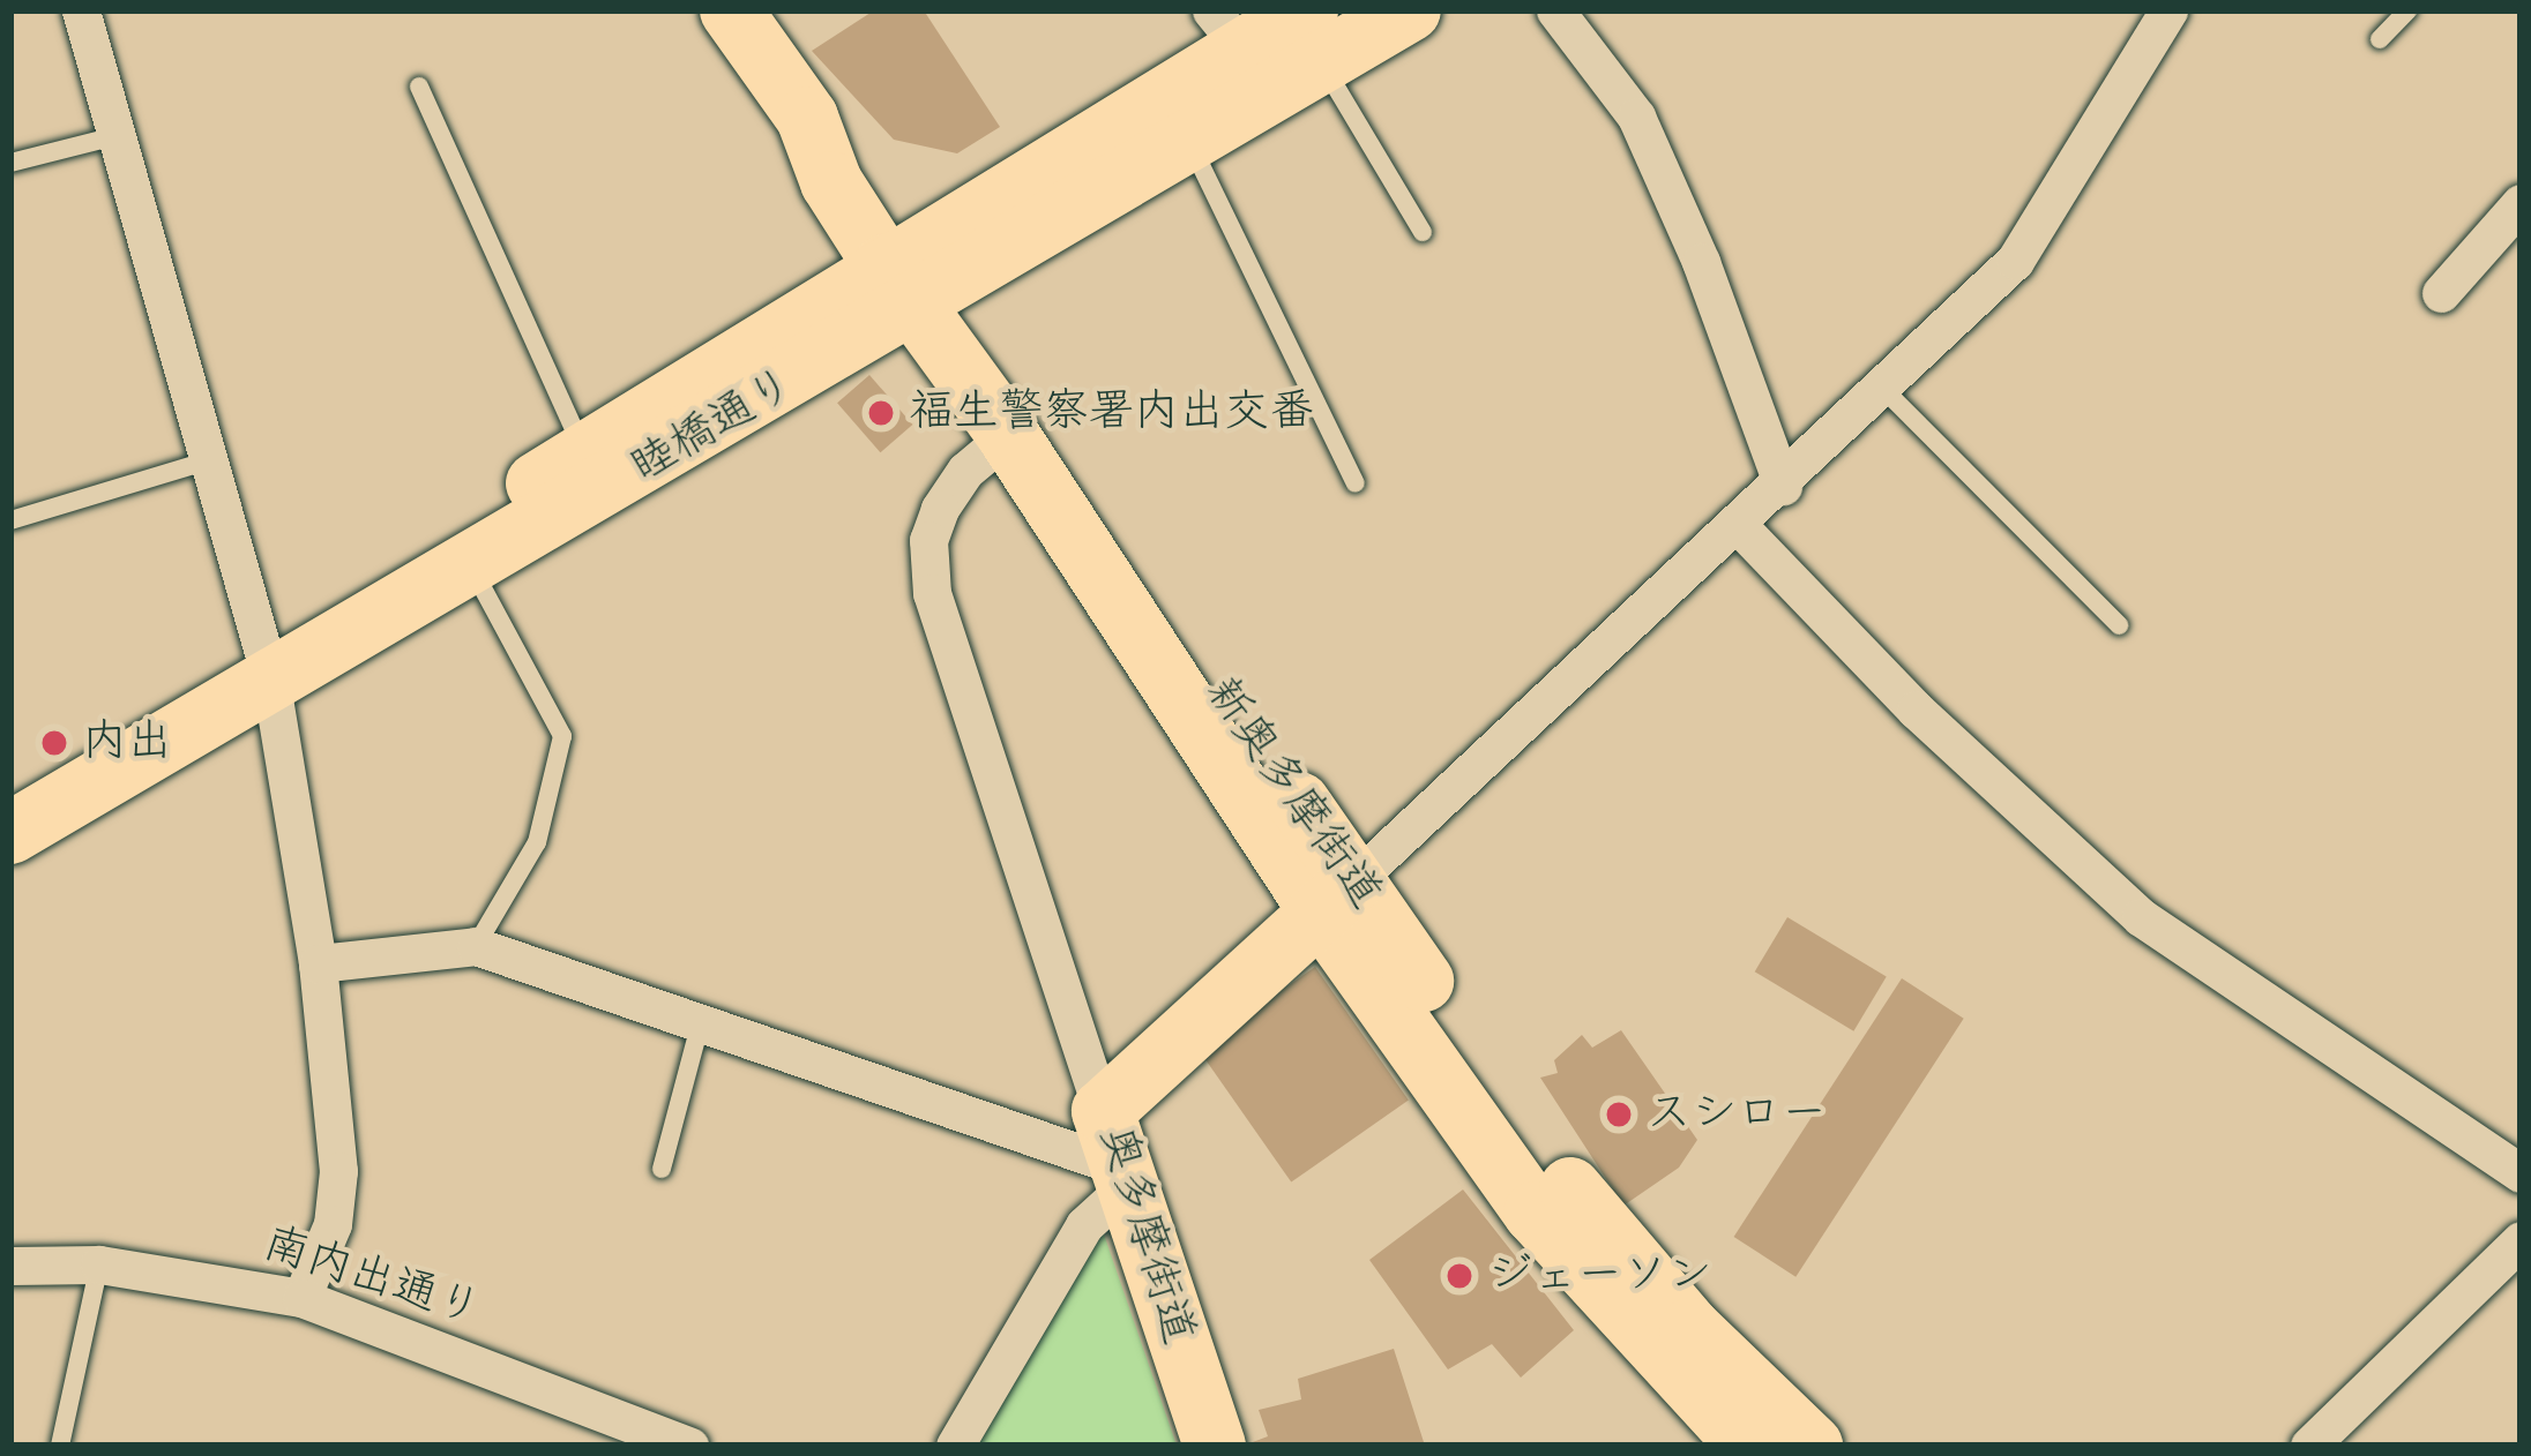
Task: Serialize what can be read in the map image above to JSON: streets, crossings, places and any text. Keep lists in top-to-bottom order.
{
  "streets": {
    "main road": ["睦橋通り", "新奥多摩街道", "奥多摩街道"],
    "street": ["南内出通り"]
  },
  "crossings": [
    ["睦橋通り", "新奥多摩街道"],
    ["新奥多摩街道", "奥多摩街道"]
  ],
  "places": [
    "福生警察署内出交番",
    "内出",
    "スシロー",
    "ジェーソン"
  ]
}
